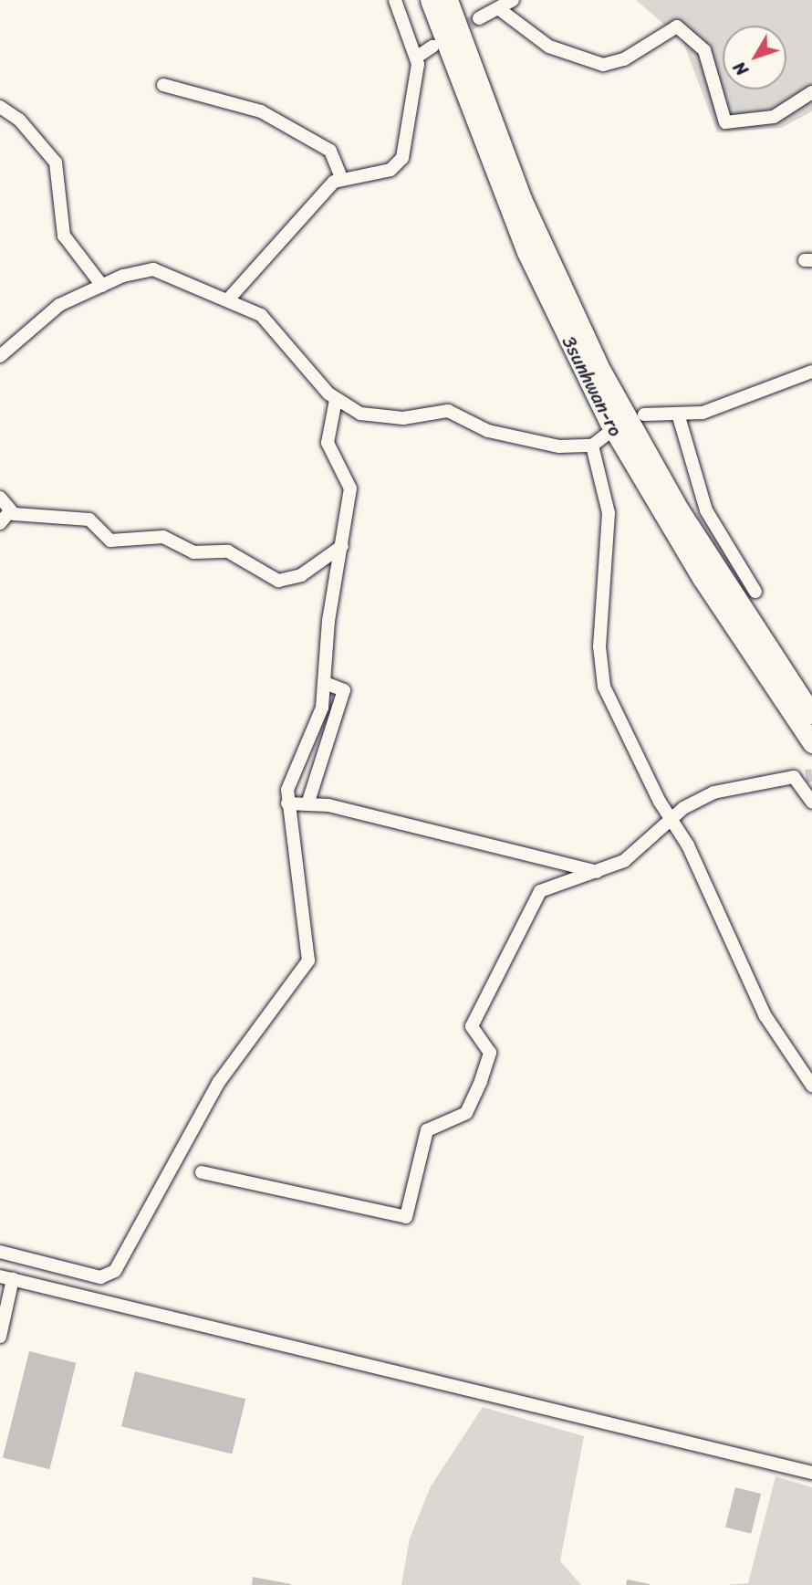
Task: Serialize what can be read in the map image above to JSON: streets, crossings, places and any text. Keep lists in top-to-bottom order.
{
  "streets": {
    "highway": ["3sunhwan-ro"]
  },
  "north": "bottom left"
}
